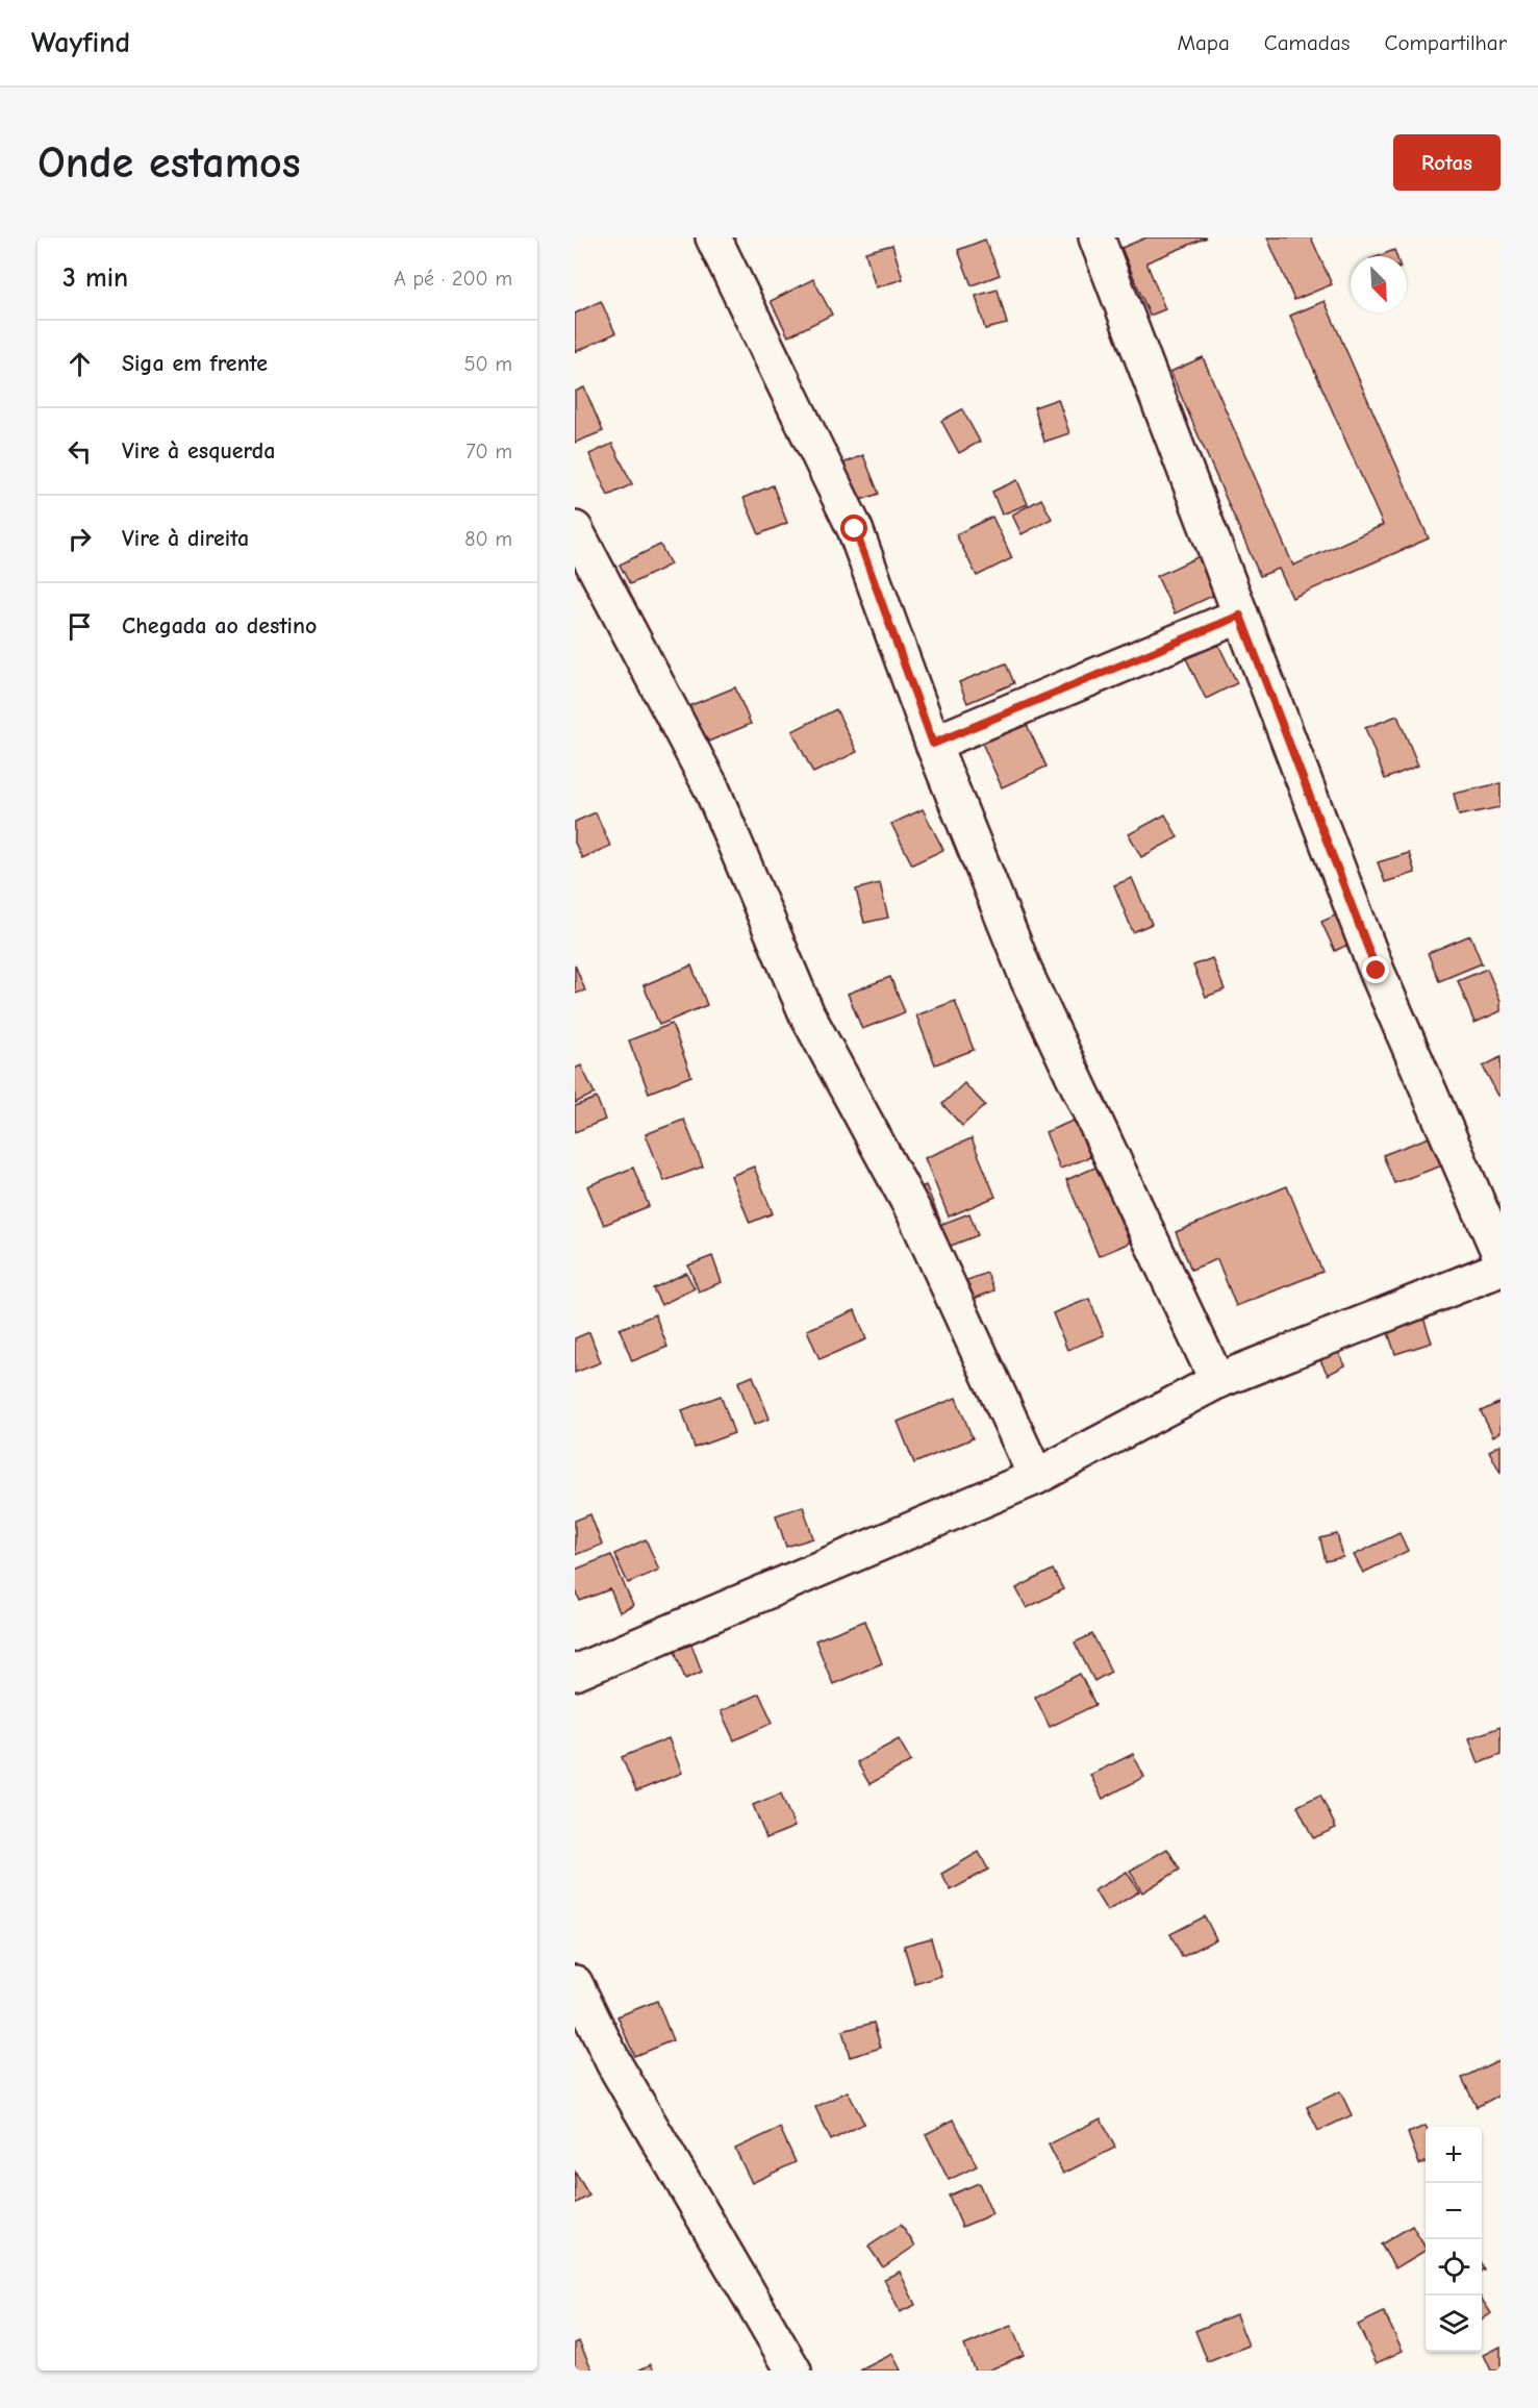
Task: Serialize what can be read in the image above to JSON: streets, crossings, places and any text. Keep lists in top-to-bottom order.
{
  "north": "bottom right",
  "page": {
    "header": "Wayfind",
    "nav": ["Mapa", "Camadas", "Compartilhar"],
    "buttons": "Rotas",
    "title": "Onde estamos",
    "heading": ["3 min", "A pé · 200 m"],
    "list": [
      ["Siga em frente", "50 m"],
      ["Vire à esquerda", "70 m"],
      ["Vire à direita", "80 m"],
      "Chegada ao destino"
    ],
    "map_buttons": ["+", "−"]
  }
}
